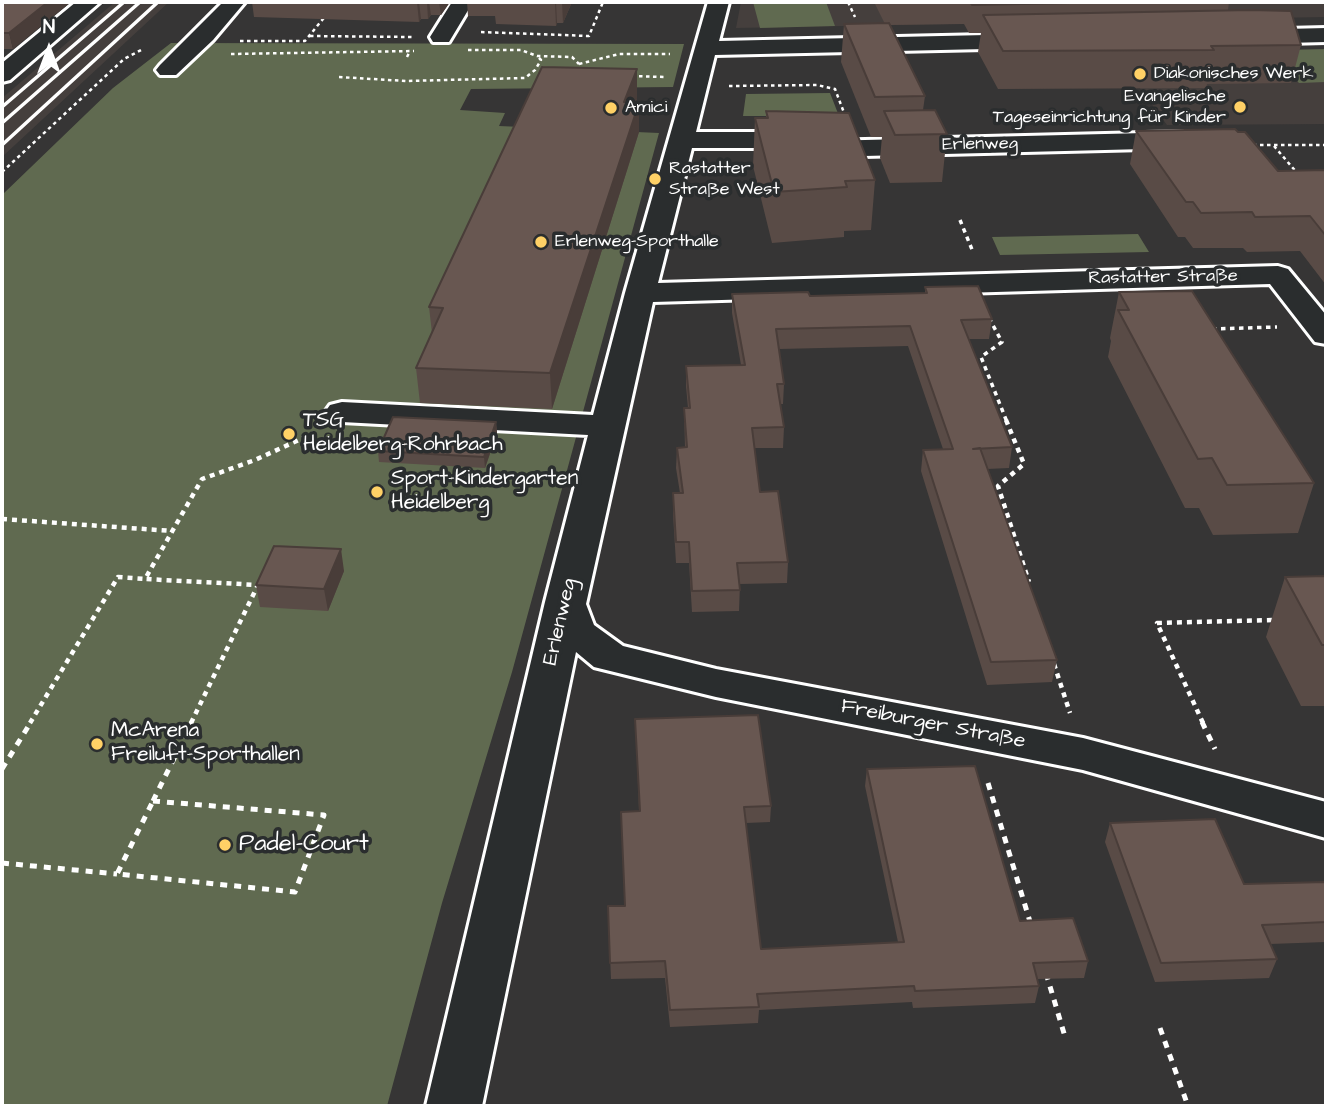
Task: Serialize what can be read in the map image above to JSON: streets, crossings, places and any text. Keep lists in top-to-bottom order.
{
  "streets": {
    "street": ["Erlenweg", "Rastatter Straße", "Freiburger Straße"]
  },
  "crossings": [
    ["Erlenweg", "Rastatter Straße"],
    ["Erlenweg", "Freiburger Straße"]
  ],
  "places": [
    "Diakonisches Werk",
    "Evangelische Tageseinrichtung für Kinder",
    "Amici",
    "Rastatter Straße West",
    "Erlenweg-Sporthalle",
    "TSG Heidelberg-Rohrbach",
    "Sport-Kindergarten Heidelberg",
    "McArena Freiluft-Sporthallen",
    "Padel-Court"
  ],
  "north": "top"
}
